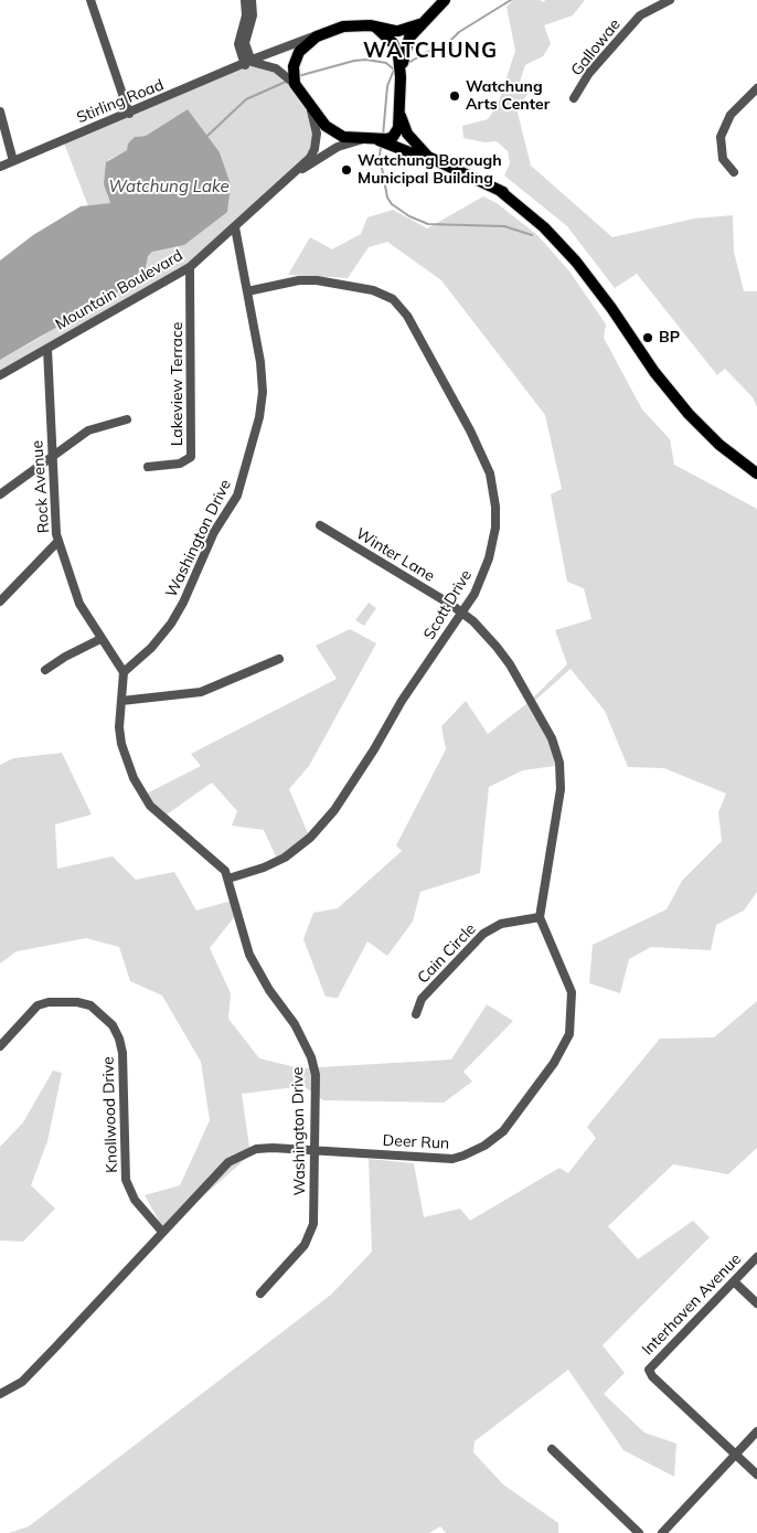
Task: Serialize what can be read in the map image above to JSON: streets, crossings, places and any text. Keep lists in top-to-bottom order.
{
  "streets": {
    "street": [
      "Gallowae",
      "Stirling Road",
      "Mountain Boulevard",
      "Lakeview Terrace",
      "Rock Avenue",
      "Washington Drive",
      "Winter Lane",
      "Scott Drive",
      "Cain Circle",
      "Knollwood Drive",
      "Deer Run",
      "Interhaven Avenue"
    ]
  },
  "crossings": [
    ["Stirling Road", "Mountain Boulevard"],
    ["Mountain Boulevard", "Lakeview Terrace"],
    ["Mountain Boulevard", "Rock Avenue"],
    ["Mountain Boulevard", "Washington Drive"],
    ["Rock Avenue", "Washington Drive"],
    ["Washington Drive", "Scott Drive"],
    ["Washington Drive", "Deer Run"],
    ["Winter Lane", "Scott Drive"],
    ["Winter Lane", "Cain Circle"],
    ["Winter Lane", "Deer Run"],
    ["Cain Circle", "Deer Run"],
    ["Knollwood Drive", "Deer Run"]
  ],
  "districts": ["WATCHUNG"],
  "water": ["Watchung Lake"],
  "places": ["Watchung Arts Center", "Watchung Borough Municipal Building", "BP"]
}
